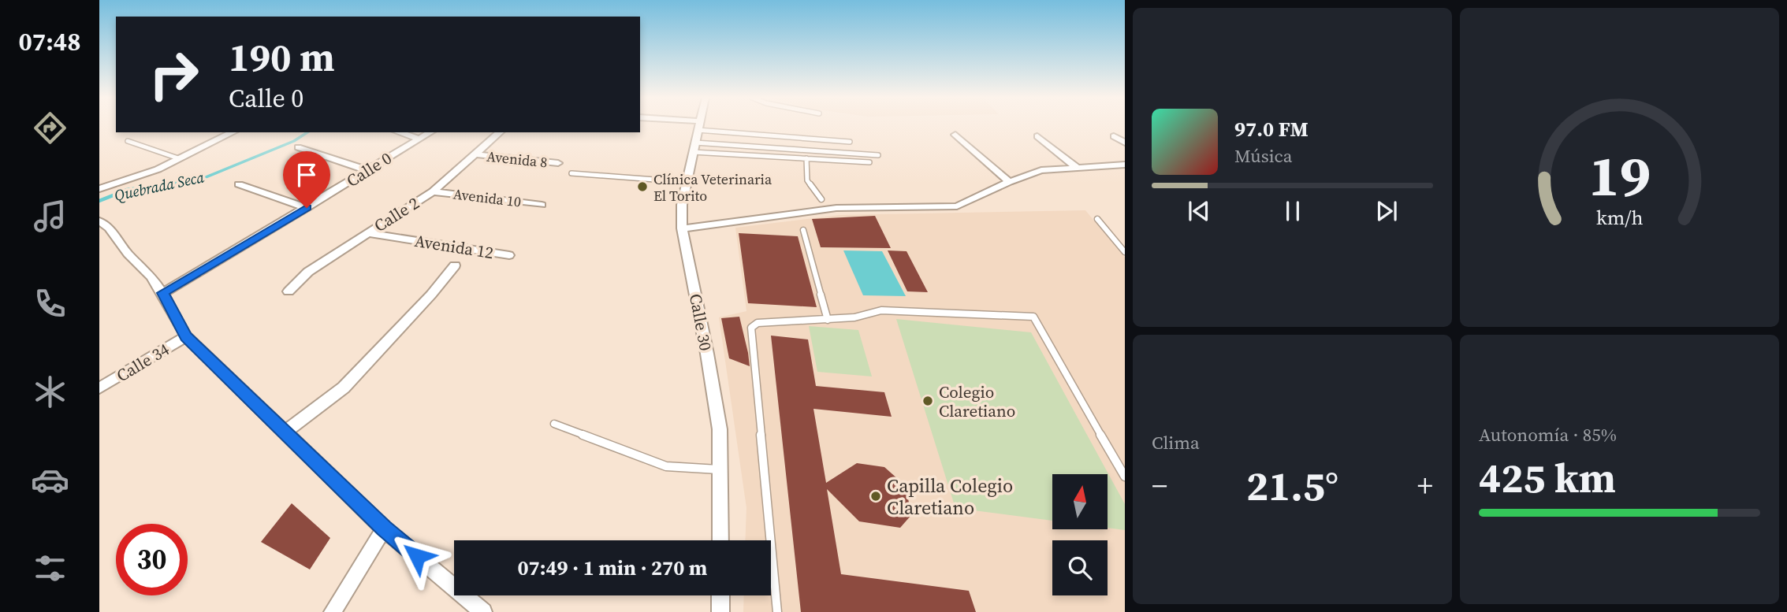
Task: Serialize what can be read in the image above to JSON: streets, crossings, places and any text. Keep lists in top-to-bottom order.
{
  "streets": {
    "street": [
      "Avenida 8",
      "Calle 0",
      "Avenida 10",
      "Calle 2",
      "Avenida 12",
      "Calle 30",
      "Calle 34"
    ]
  },
  "crossings": [
    ["Avenida 8", "Calle 2"],
    ["Avenida 10", "Calle 2"],
    ["Calle 2", "Avenida 12"]
  ],
  "water": ["Quebrada Seca"],
  "places": ["Clínica Veterinaria El Torito", "Colegio Claretiano", "Capilla Colegio Claretiano"],
  "north": "top",
  "page": {
    "tabs": "07:48",
    "turn": ["190 m", "Calle 0"],
    "song": ["97.0 FM", "Música"],
    "tile": [
      "Clima",
      ["Autonomía · 85%", "425 km"]
    ],
    "heat": ["−", "21.5°", "+"],
    "limit": "30",
    "trip": "07:49 · 1 min · 270 m",
    "gauge": ["19", "km/h"]
  }
}
